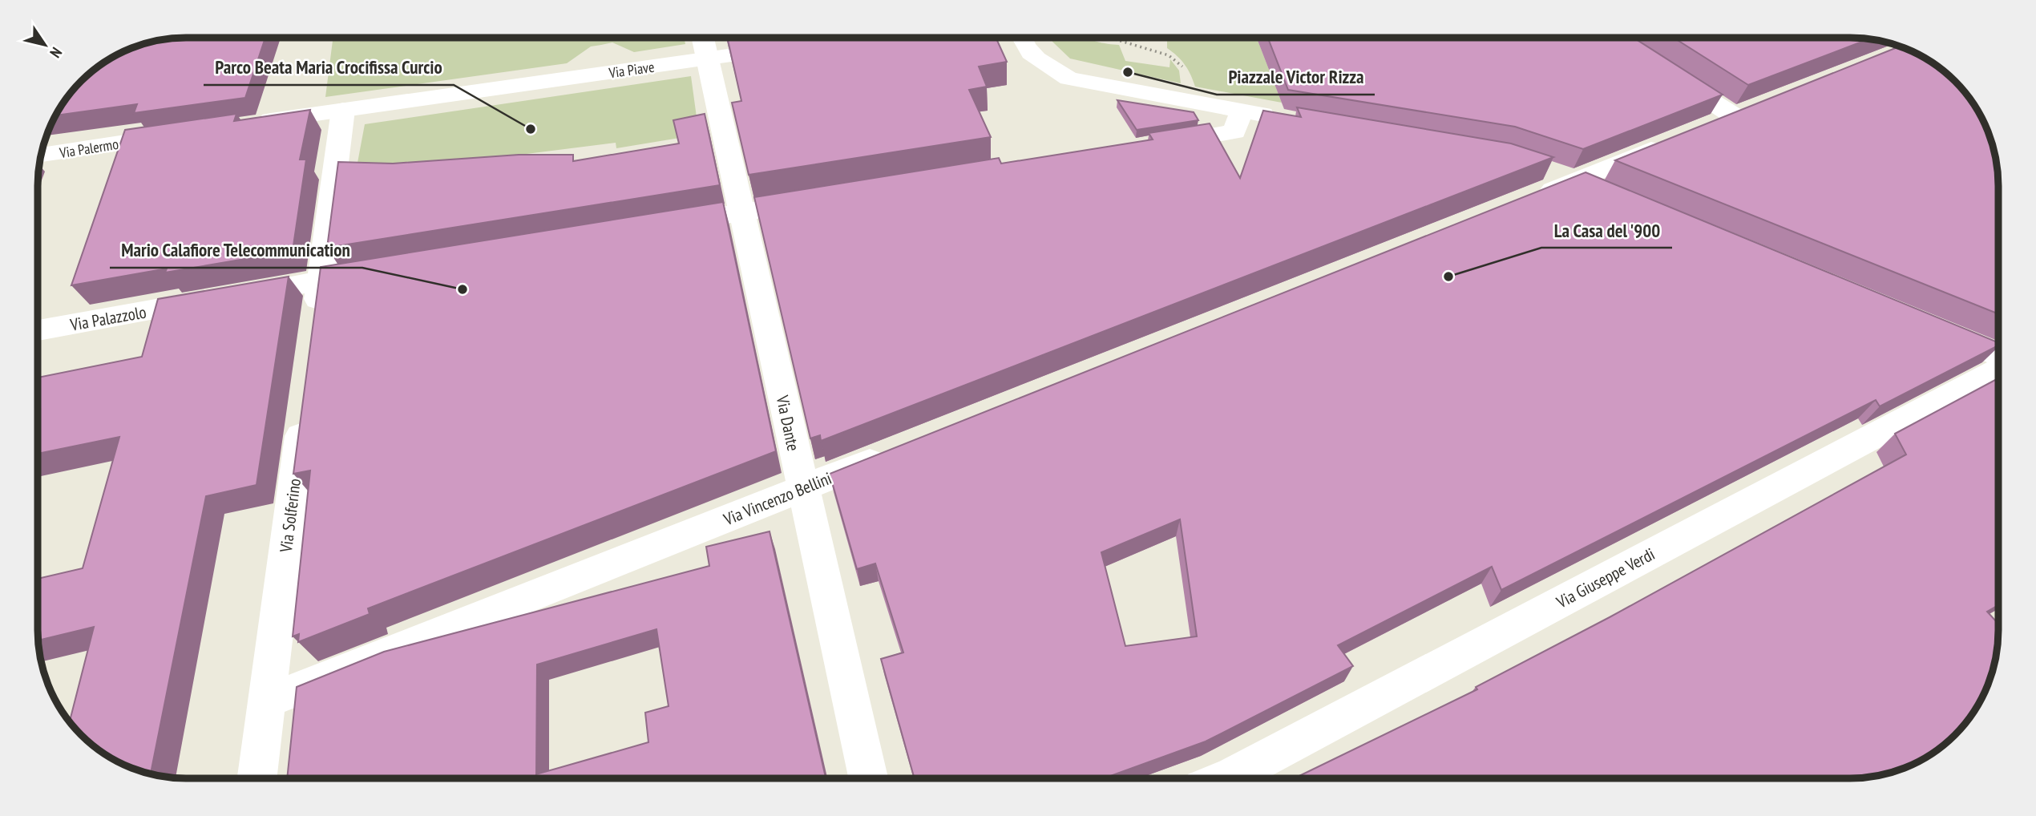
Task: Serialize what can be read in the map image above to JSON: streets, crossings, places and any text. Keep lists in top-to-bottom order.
{
  "streets": {
    "street": [
      "Via Piave",
      "Via Palermo",
      "Via Palazzolo",
      "Via Dante",
      "Via Vincenzo Bellini",
      "Via Solferino",
      "Via Giuseppe Verdi"
    ]
  },
  "crossings": [
    ["Via Piave", "Via Dante"],
    ["Via Dante", "Via Vincenzo Bellini"],
    ["Via Vincenzo Bellini", "Via Solferino"]
  ],
  "places": [
    "Piazzale Victor Rizza",
    "Parco Beata Maria Crocifissa Curcio",
    "La Casa del '900",
    "Mario Calafiore Telecommunication"
  ],
  "north": "bottom right"
}
